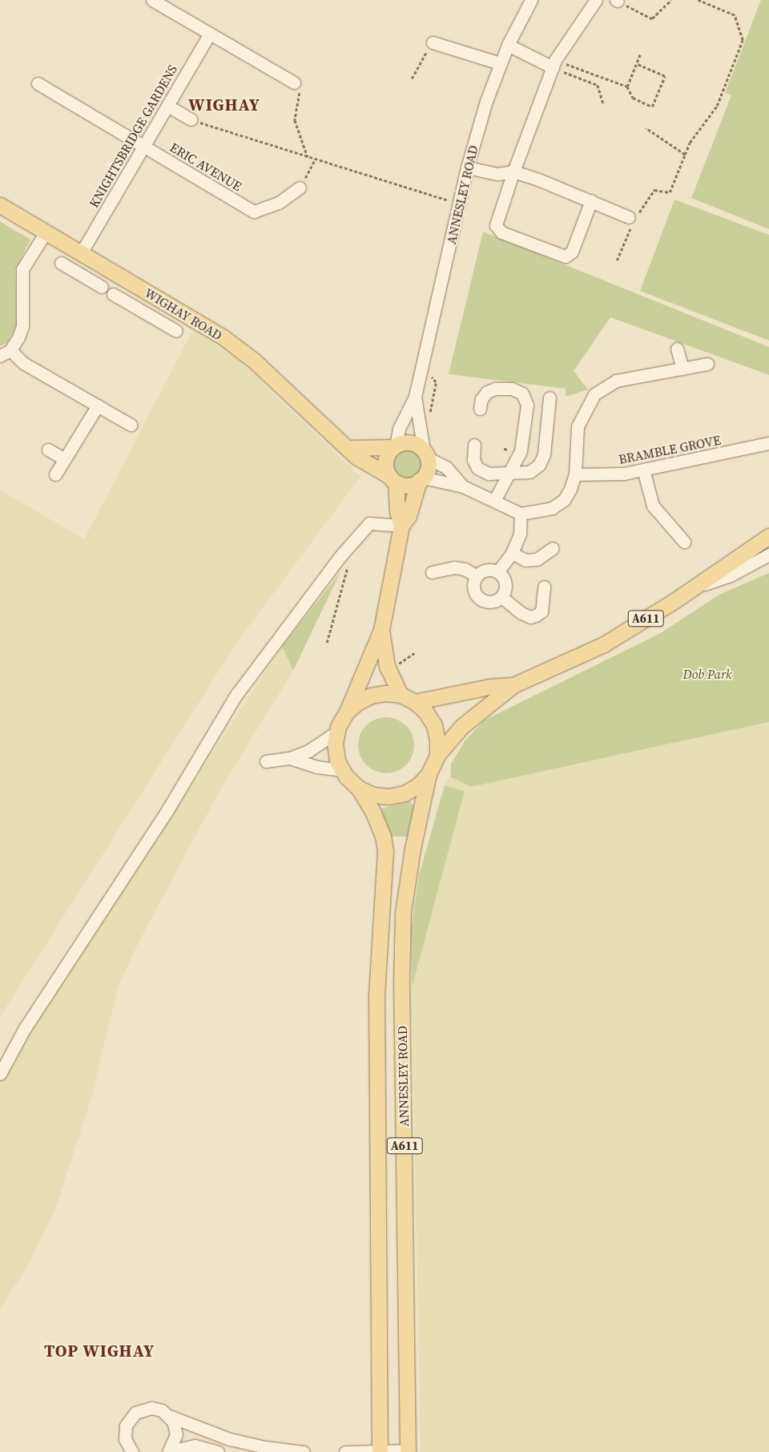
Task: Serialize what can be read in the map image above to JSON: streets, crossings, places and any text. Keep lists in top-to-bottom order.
{
  "streets": {
    "main road": ["ANNESLEY ROAD", "WIGHAY ROAD", "A611"],
    "street": ["KNIGHTSBRIDGE GARDENS", "ERIC AVENUE", "BRAMBLE GROVE"]
  },
  "crossings": [
    ["KNIGHTSBRIDGE GARDENS", "ERIC AVENUE"],
    ["KNIGHTSBRIDGE GARDENS", "WIGHAY ROAD"],
    ["ANNESLEY ROAD", "WIGHAY ROAD"],
    ["ANNESLEY ROAD", "A611"]
  ],
  "districts": ["WIGHAY", "TOP WIGHAY"],
  "parks": ["Dob Park"]
}
